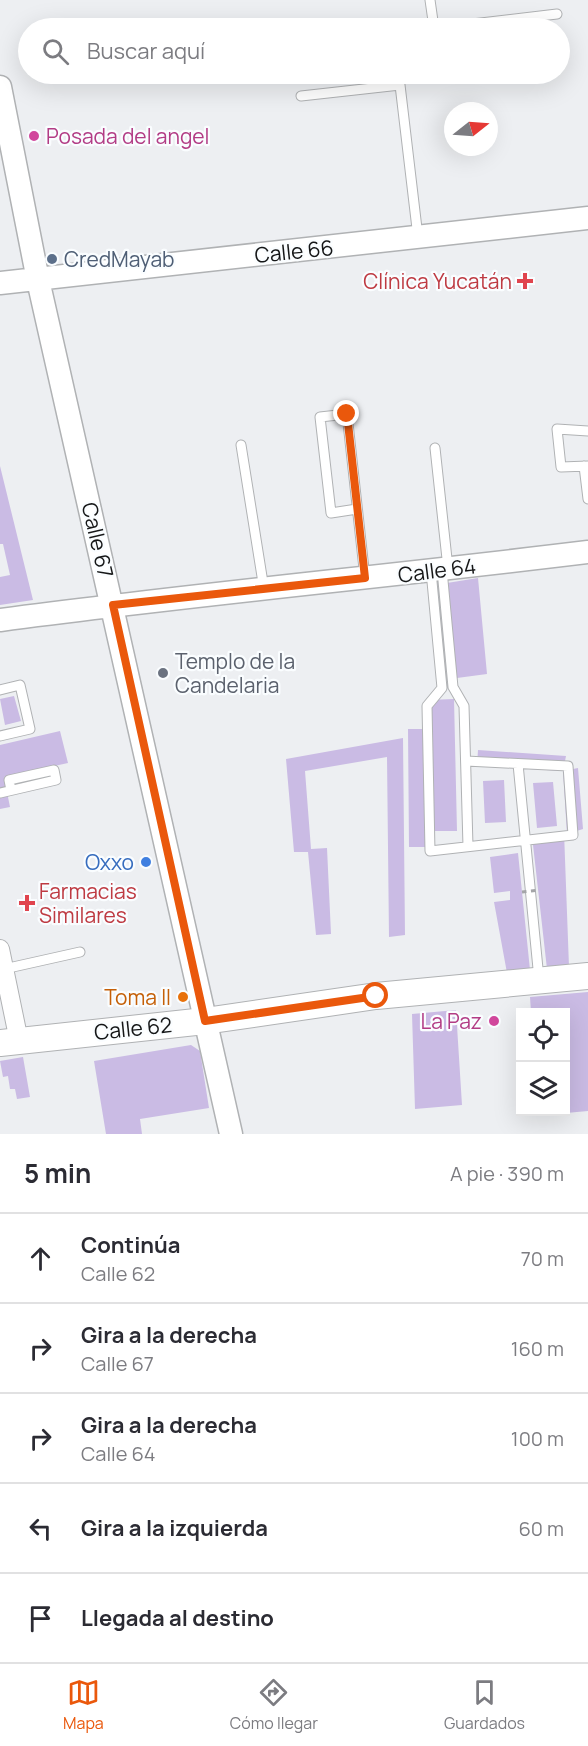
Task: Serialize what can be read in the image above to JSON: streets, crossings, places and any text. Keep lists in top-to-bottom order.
{
  "streets": {
    "main road": ["Calle 62"],
    "street": ["Calle 66", "Calle 67", "Calle 64"]
  },
  "crossings": [
    ["Calle 66", "Calle 67"],
    ["Calle 67", "Calle 64"],
    ["Calle 67", "Calle 62"]
  ],
  "places": {
    "other": [
      "Posada del angel",
      "CredMayab",
      "Templo de la Candelaria",
      "Oxxo",
      "Toma II",
      "La Paz"
    ],
    "health": ["Clínica Yucatán", "Farmacias Similares"]
  },
  "north": "right",
  "page": {
    "search": "Buscar aquí",
    "heading": ["5 min", "A pie · 390 m"],
    "list": [
      ["Continúa", "Calle 62", "70 m"],
      ["Gira a la derecha", "Calle 67", "160 m"],
      ["Gira a la derecha", "Calle 64", "100 m"],
      ["Gira a la izquierda", "60 m"],
      "Llegada al destino"
    ],
    "nav": ["Mapa", "Cómo llegar", "Guardados"]
  }
}
